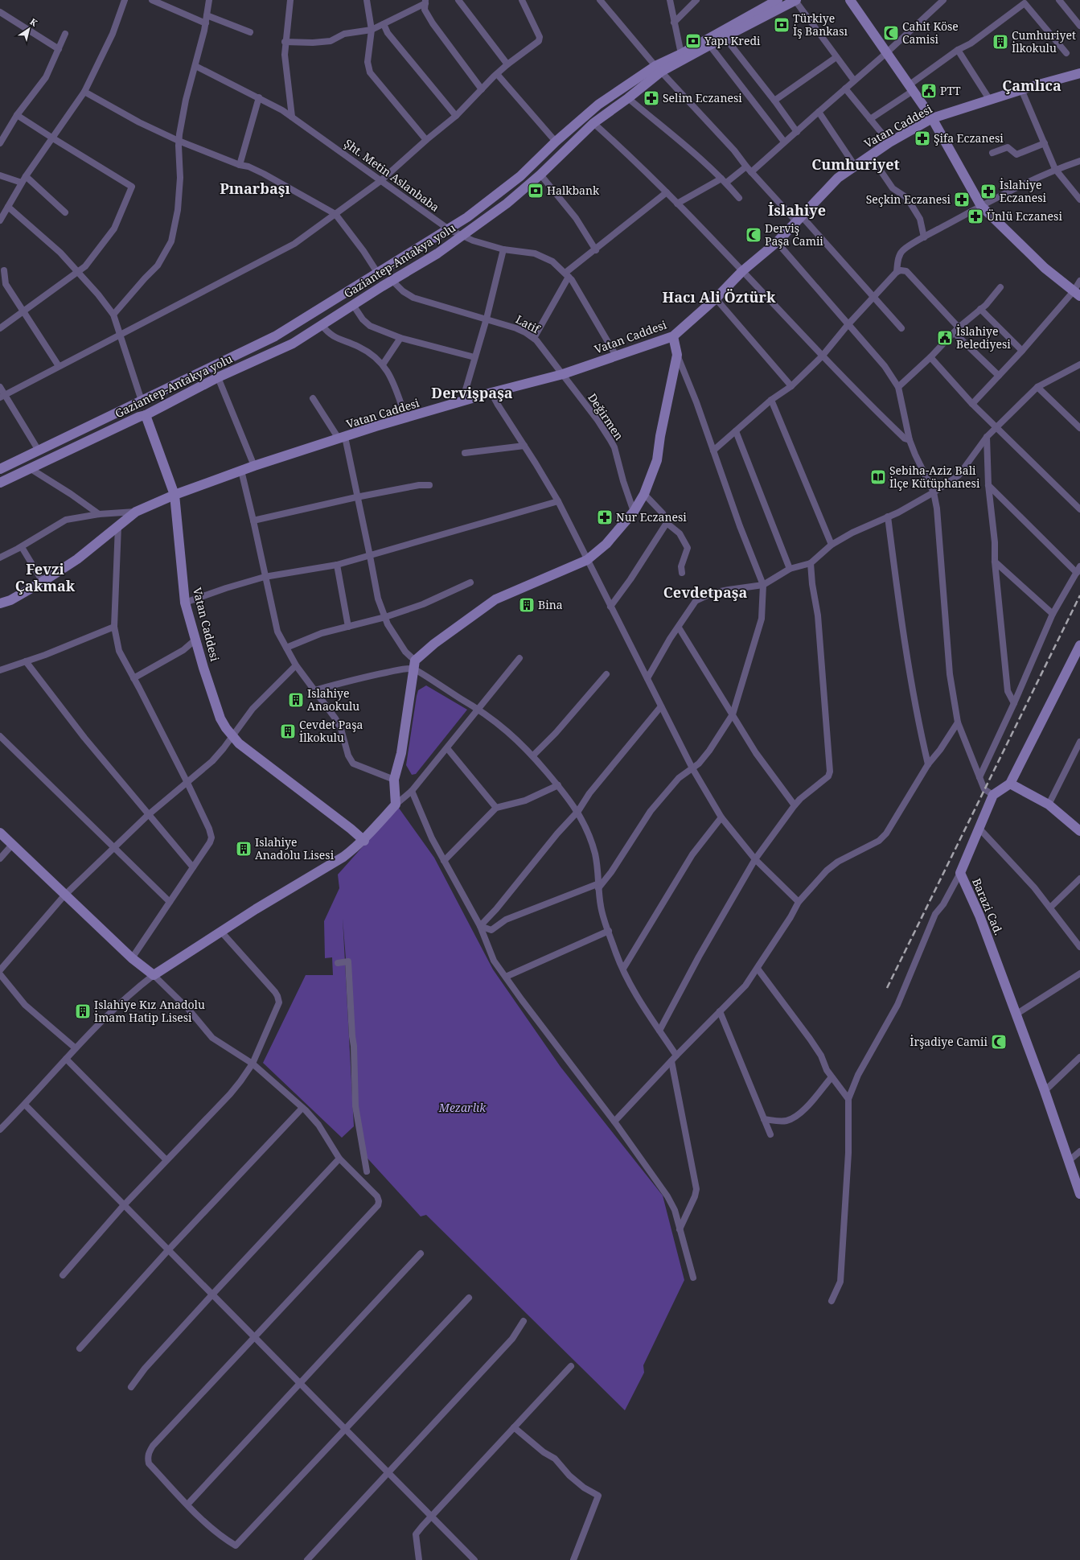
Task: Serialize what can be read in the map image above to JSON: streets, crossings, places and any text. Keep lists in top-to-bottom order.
{
  "streets": {
    "street": [
      "Vatan Caddesi",
      "Şht. Metin Aslanbaba",
      "Gaziantep-Antakya yolu",
      "Latif",
      "Değirmen",
      "Barazi Cad."
    ]
  },
  "crossings": [
    ["Vatan Caddesi", "Şht. Metin Aslanbaba"],
    ["Vatan Caddesi", "Latif"],
    ["Vatan Caddesi", "Değirmen"],
    ["Şht. Metin Aslanbaba", "Gaziantep-Antakya yolu"],
    ["Gaziantep-Antakya yolu", "Latif"],
    ["Latif", "Değirmen"]
  ],
  "districts": [
    "Çamlıca",
    "Cumhuriyet",
    "Pınarbaşı",
    "İslahiye",
    "Hacı Ali Öztürk",
    "Dervişpaşa",
    "Fevzi Çakmak",
    "Cevdetpaşa"
  ],
  "parks": ["Mezarlık"],
  "places": {
    "bank": ["Türkiye İş Bankası", "Yapı Kredi", "Halkbank"],
    "mosque": ["Cahit Köse Camisi", "Derviş Paşa Camii", "İrşadiye Camii"],
    "building": [
      "Cumhuriyet İlkokulu",
      "Bina",
      "Islahiye Anaokulu",
      "Cevdet Paşa İlkokulu",
      "Islahiye Anadolu Lisesi",
      "Islahiye Kız Anadolu İmam Hatip Lisesi"
    ],
    "public building": ["PTT", "İslahiye Belediyesi"],
    "pharmacy": [
      "Selim Eczanesi",
      "Şifa Eczanesi",
      "İslahiye Eczanesi",
      "Seçkin Eczanesi",
      "Ünlü Eczanesi",
      "Nur Eczanesi"
    ],
    "library": ["Sebiha-Aziz Bali İlçe Kütüphanesi"]
  },
  "north": "top right"
}
